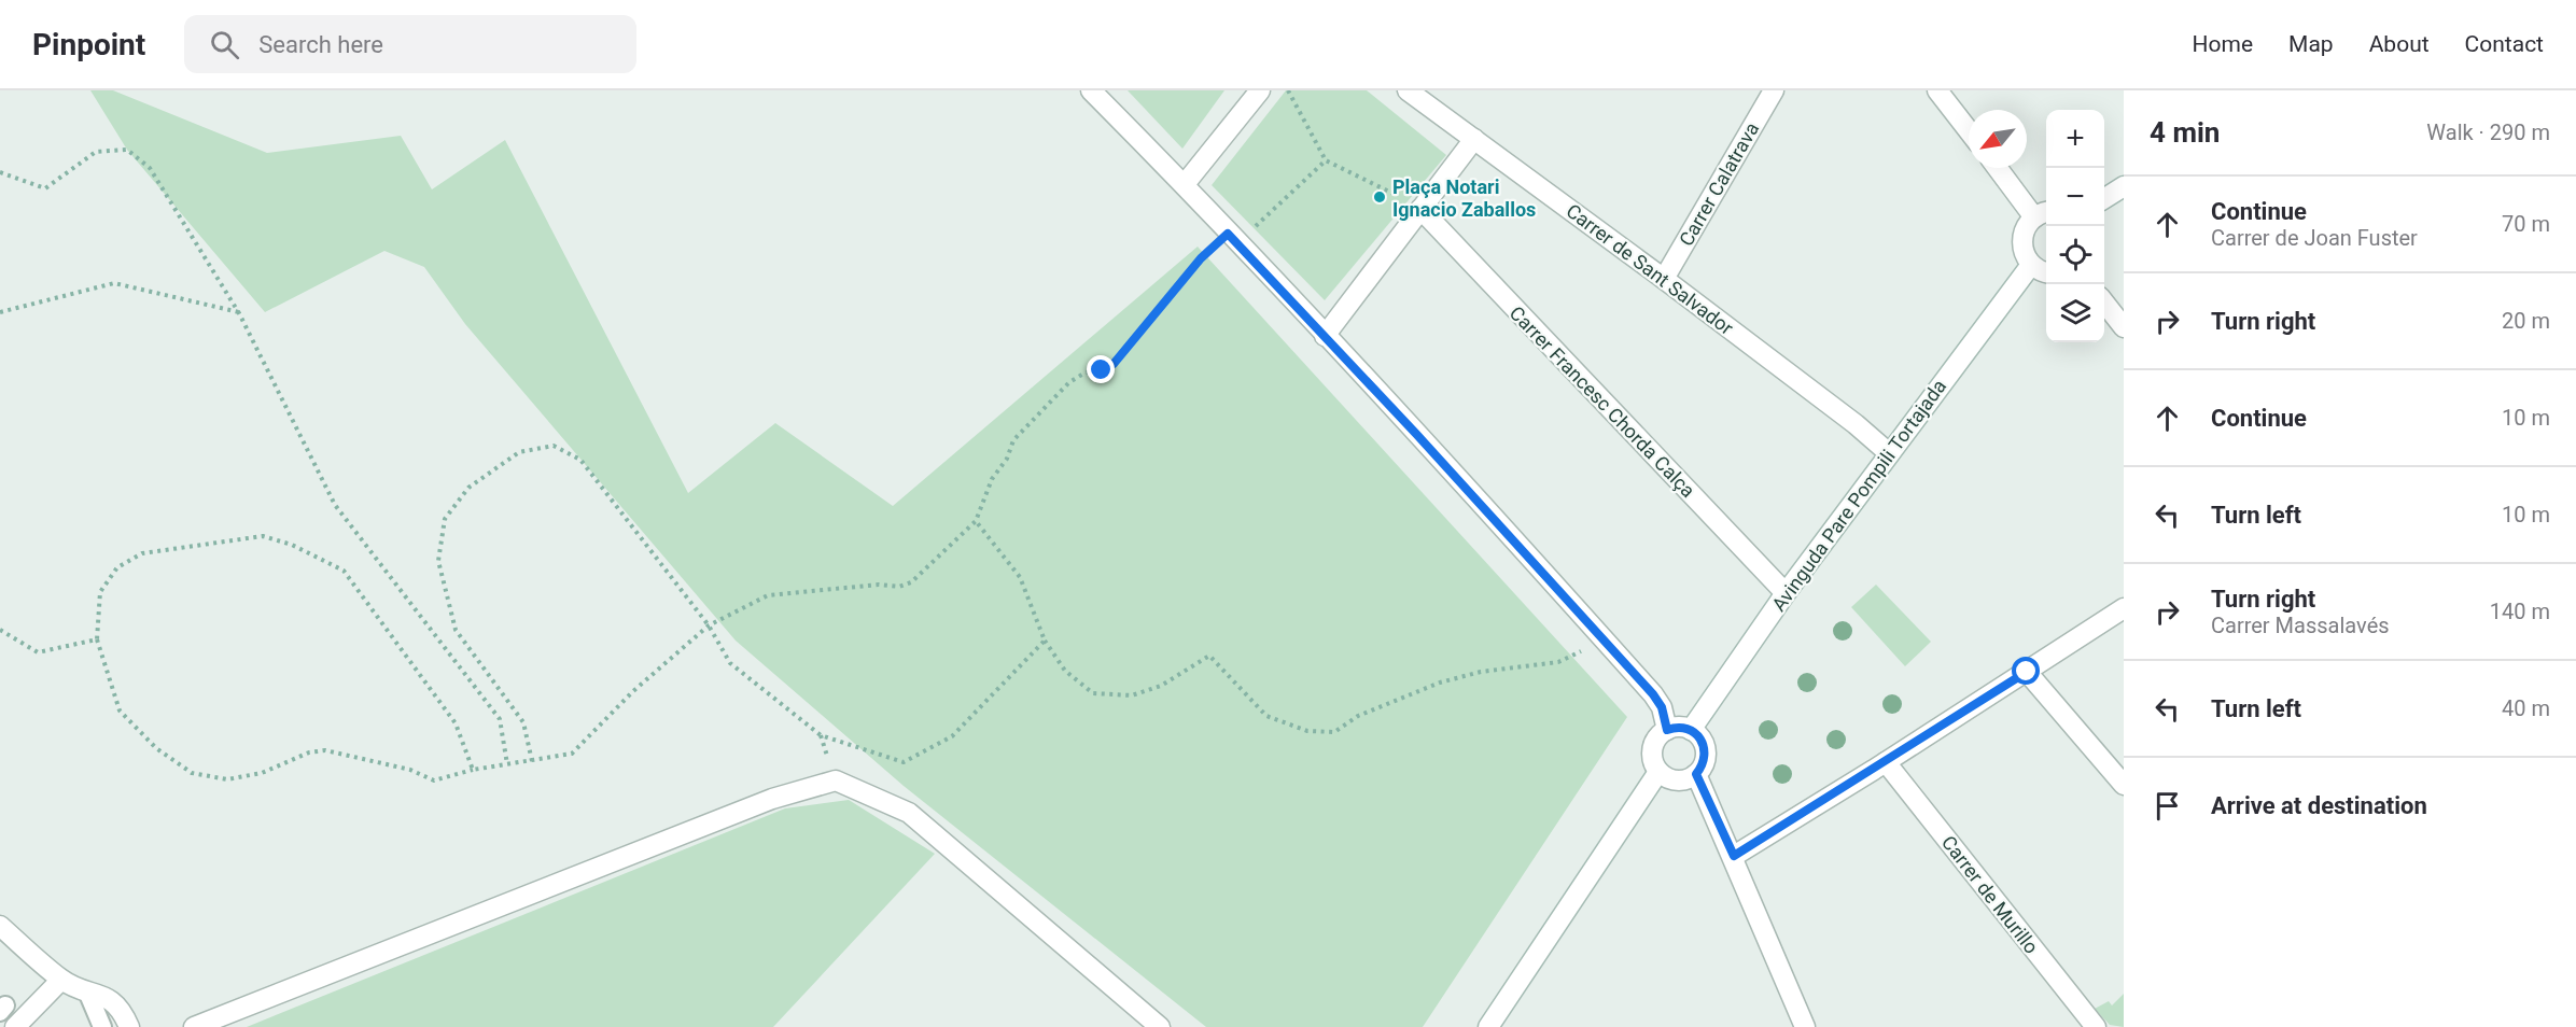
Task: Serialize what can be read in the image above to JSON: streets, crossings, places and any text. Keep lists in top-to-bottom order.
{
  "streets": {
    "street": [
      "Carrer Calatrava",
      "Carrer de Sant Salvador",
      "Carrer Francesc Chorda Calça",
      "Avinguda Pare Pompili Tortajada",
      "Carrer de Murillo"
    ]
  },
  "crossings": [
    ["Carrer Calatrava", "Carrer de Sant Salvador"],
    ["Carrer de Sant Salvador", "Avinguda Pare Pompili Tortajada"],
    ["Carrer Francesc Chorda Calça", "Avinguda Pare Pompili Tortajada"]
  ],
  "places": ["Plaça Notari Ignacio Zaballos"],
  "north": "bottom left",
  "page": {
    "header": "Pinpoint",
    "search": "Search here",
    "nav": [
      "Home",
      "Map",
      "About",
      "Contact"
    ],
    "heading": ["4 min", "Walk · 290 m"],
    "map_buttons": ["+", "−"],
    "list": [
      ["Continue", "Carrer de Joan Fuster", "70 m"],
      ["Turn right", "20 m"],
      ["Continue", "10 m"],
      ["Turn left", "10 m"],
      ["Turn right", "Carrer Massalavés", "140 m"],
      ["Turn left", "40 m"],
      "Arrive at destination"
    ]
  }
}
